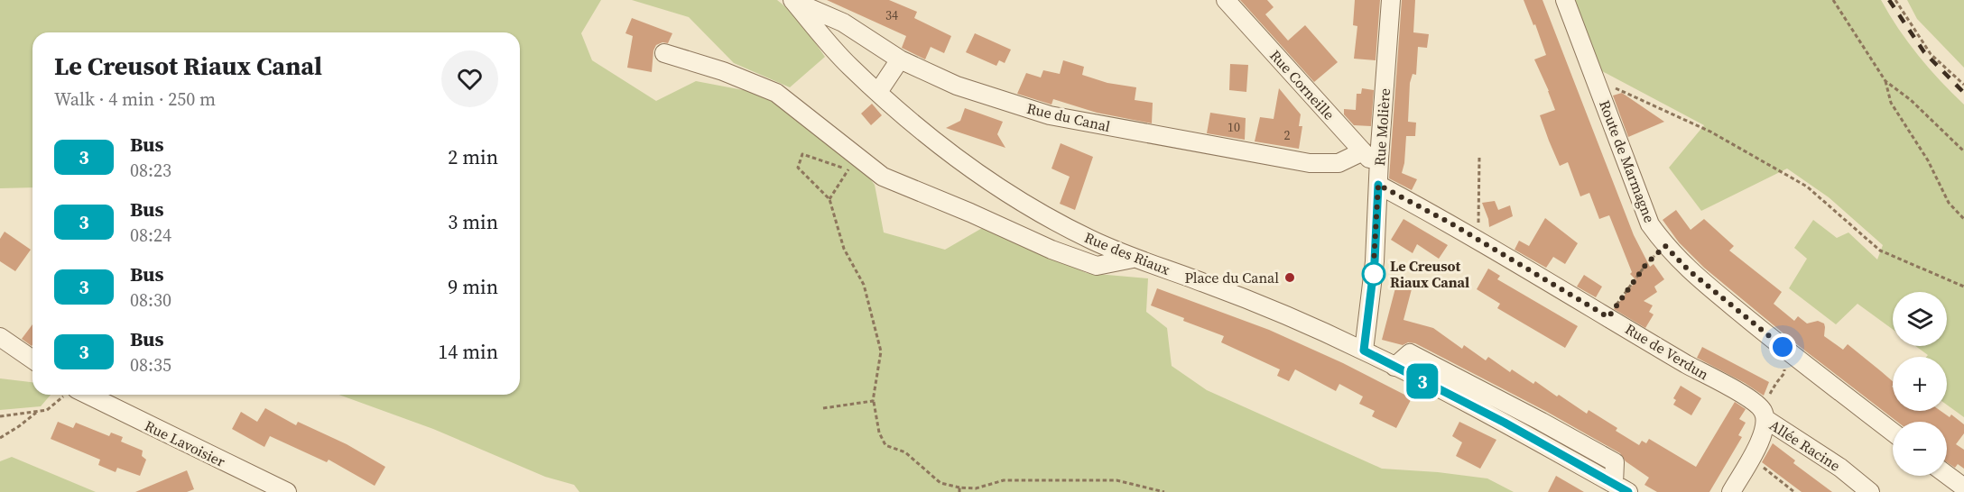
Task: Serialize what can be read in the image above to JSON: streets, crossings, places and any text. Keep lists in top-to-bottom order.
{
  "streets": {
    "street": [
      "Rue Corneille",
      "Rue du Canal",
      "Rue Molière",
      "Route de Marmagne",
      "Rue des Riaux",
      "Rue de Verdun",
      "Rue Lavoisier",
      "Allée Racine"
    ]
  },
  "crossings": [
    ["Rue Corneille", "Rue du Canal"],
    ["Rue Corneille", "Rue Molière"],
    ["Rue Corneille", "Rue de Verdun"],
    ["Rue du Canal", "Rue des Riaux"],
    ["Rue Molière", "Rue des Riaux"],
    ["Rue Molière", "Rue de Verdun"],
    ["Rue de Verdun", "Allée Racine"]
  ],
  "places": ["Le Creusot Riaux Canal", "Place du Canal"],
  "lines": ["bus line 3"],
  "house_numbers": ["34", "10", "2"],
  "page": {
    "on_map": "3",
    "heading": ["Le Creusot Riaux Canal", "Walk · 4 min · 250 m"],
    "list": [
      {
        "mark": "3",
        "name": "Bus",
        "note": "08:23",
        "value": "2 min"
      },
      {
        "mark": "3",
        "name": "Bus",
        "note": "08:24",
        "value": "3 min"
      },
      {
        "mark": "3",
        "name": "Bus",
        "note": "08:30",
        "value": "9 min"
      },
      {
        "mark": "3",
        "name": "Bus",
        "note": "08:35",
        "value": "14 min"
      }
    ],
    "map_buttons": ["+", "−"]
  }
}
